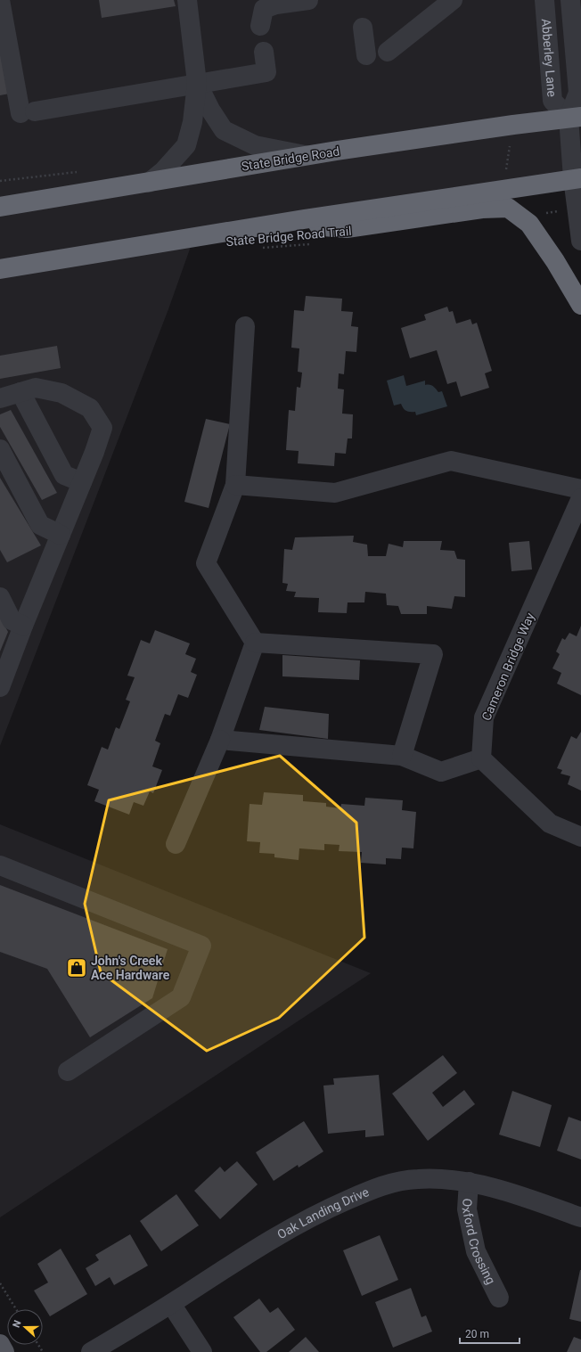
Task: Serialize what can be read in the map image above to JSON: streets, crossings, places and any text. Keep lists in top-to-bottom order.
{
  "streets": {
    "highway": ["State Bridge Road"],
    "street": [
      "Abberley Lane",
      "Cameron Bridge Way",
      "Oak Landing Drive",
      "Oxford Crossing"
    ],
    "path": ["State Bridge Road Trail"]
  },
  "crossings": [
    ["Abberley Lane", "State Bridge Road"],
    ["Oak Landing Drive", "Oxford Crossing"]
  ],
  "places": {
    "shop": ["John's Creek Ace Hardware"]
  },
  "scale_bar": "20 m",
  "north": "left"
}
